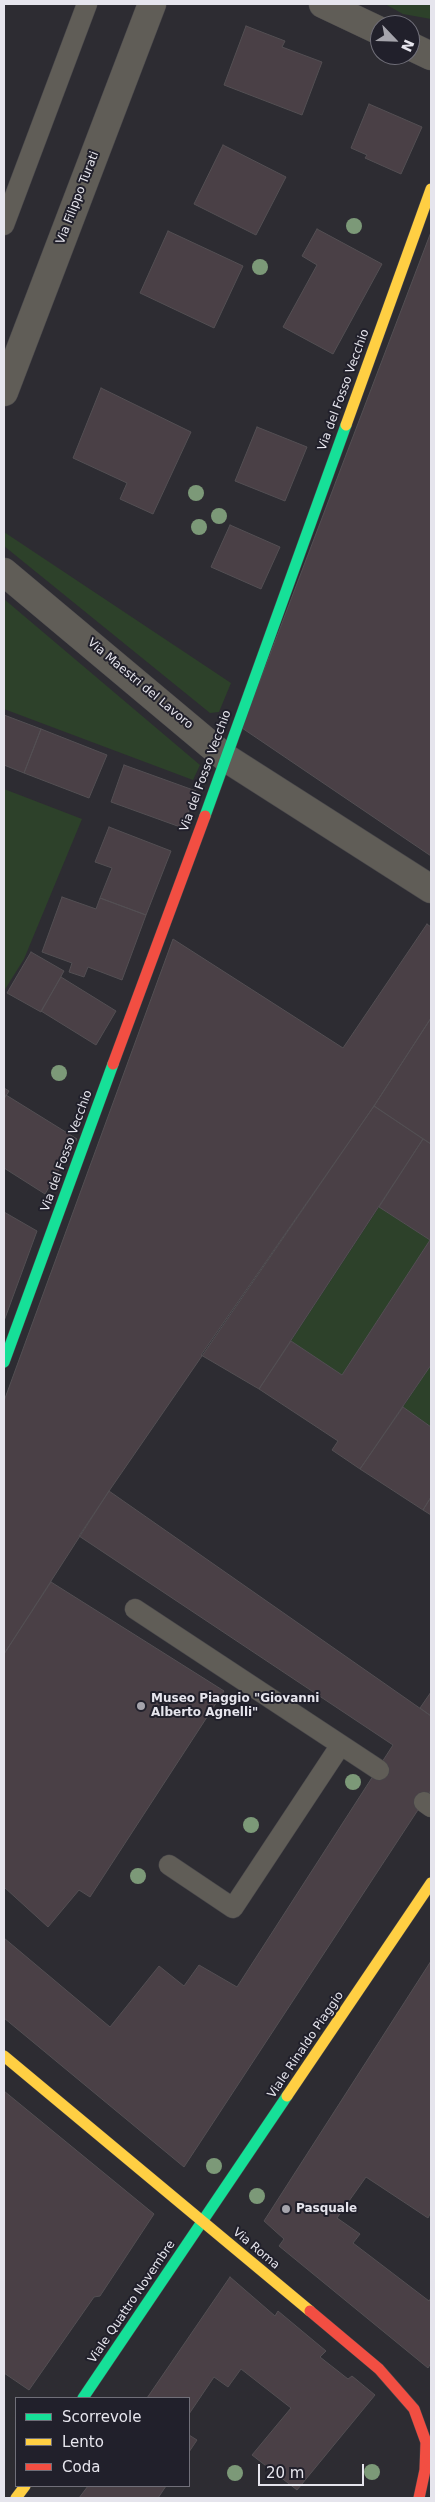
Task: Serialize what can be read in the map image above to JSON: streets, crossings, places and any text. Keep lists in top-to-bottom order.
{
  "streets": {
    "street": [
      "Via Filippo Turati",
      "Via del Fosso Vecchio",
      "Via Maestri del Lavoro",
      "Viale Rinaldo Piaggio",
      "Via Roma",
      "Viale Quattro Novembre"
    ]
  },
  "crossings": [
    ["Via del Fosso Vecchio", "Via Maestri del Lavoro"],
    ["Viale Rinaldo Piaggio", "Via Roma"],
    ["Viale Rinaldo Piaggio", "Viale Quattro Novembre"],
    ["Via Roma", "Viale Quattro Novembre"]
  ],
  "places": ["Museo Piaggio \"Giovanni Alberto Agnelli\"", "Pasquale"],
  "legend": ["Scorrevole", "Lento", "Coda"],
  "scale_bar": "20 m",
  "north": "bottom right"
}
